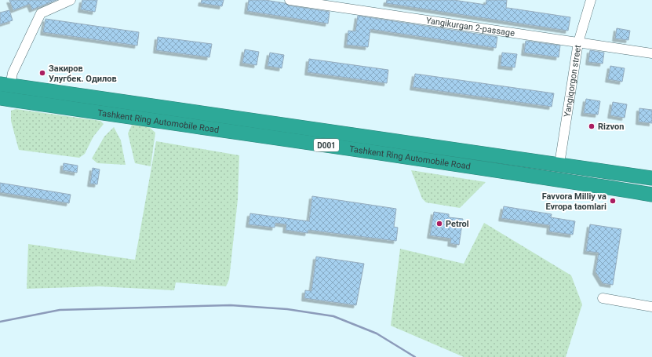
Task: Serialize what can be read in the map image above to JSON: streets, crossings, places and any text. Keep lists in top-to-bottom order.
{
  "streets": {
    "highway": ["Tashkent Ring Automobile Road", "D001"],
    "street": ["Yangikurgan 2-passage", "Yangiqorgon street"]
  },
  "crossings": [
    ["Yangikurgan 2-passage", "Yangiqorgon street"],
    ["Yangiqorgon street", "Tashkent Ring Automobile Road"]
  ],
  "places": [
    "Закиров Улугбек. Одилов",
    "Rizvon",
    "Favvora Milliy va Evropa taomlari",
    "Petrol"
  ]
}
